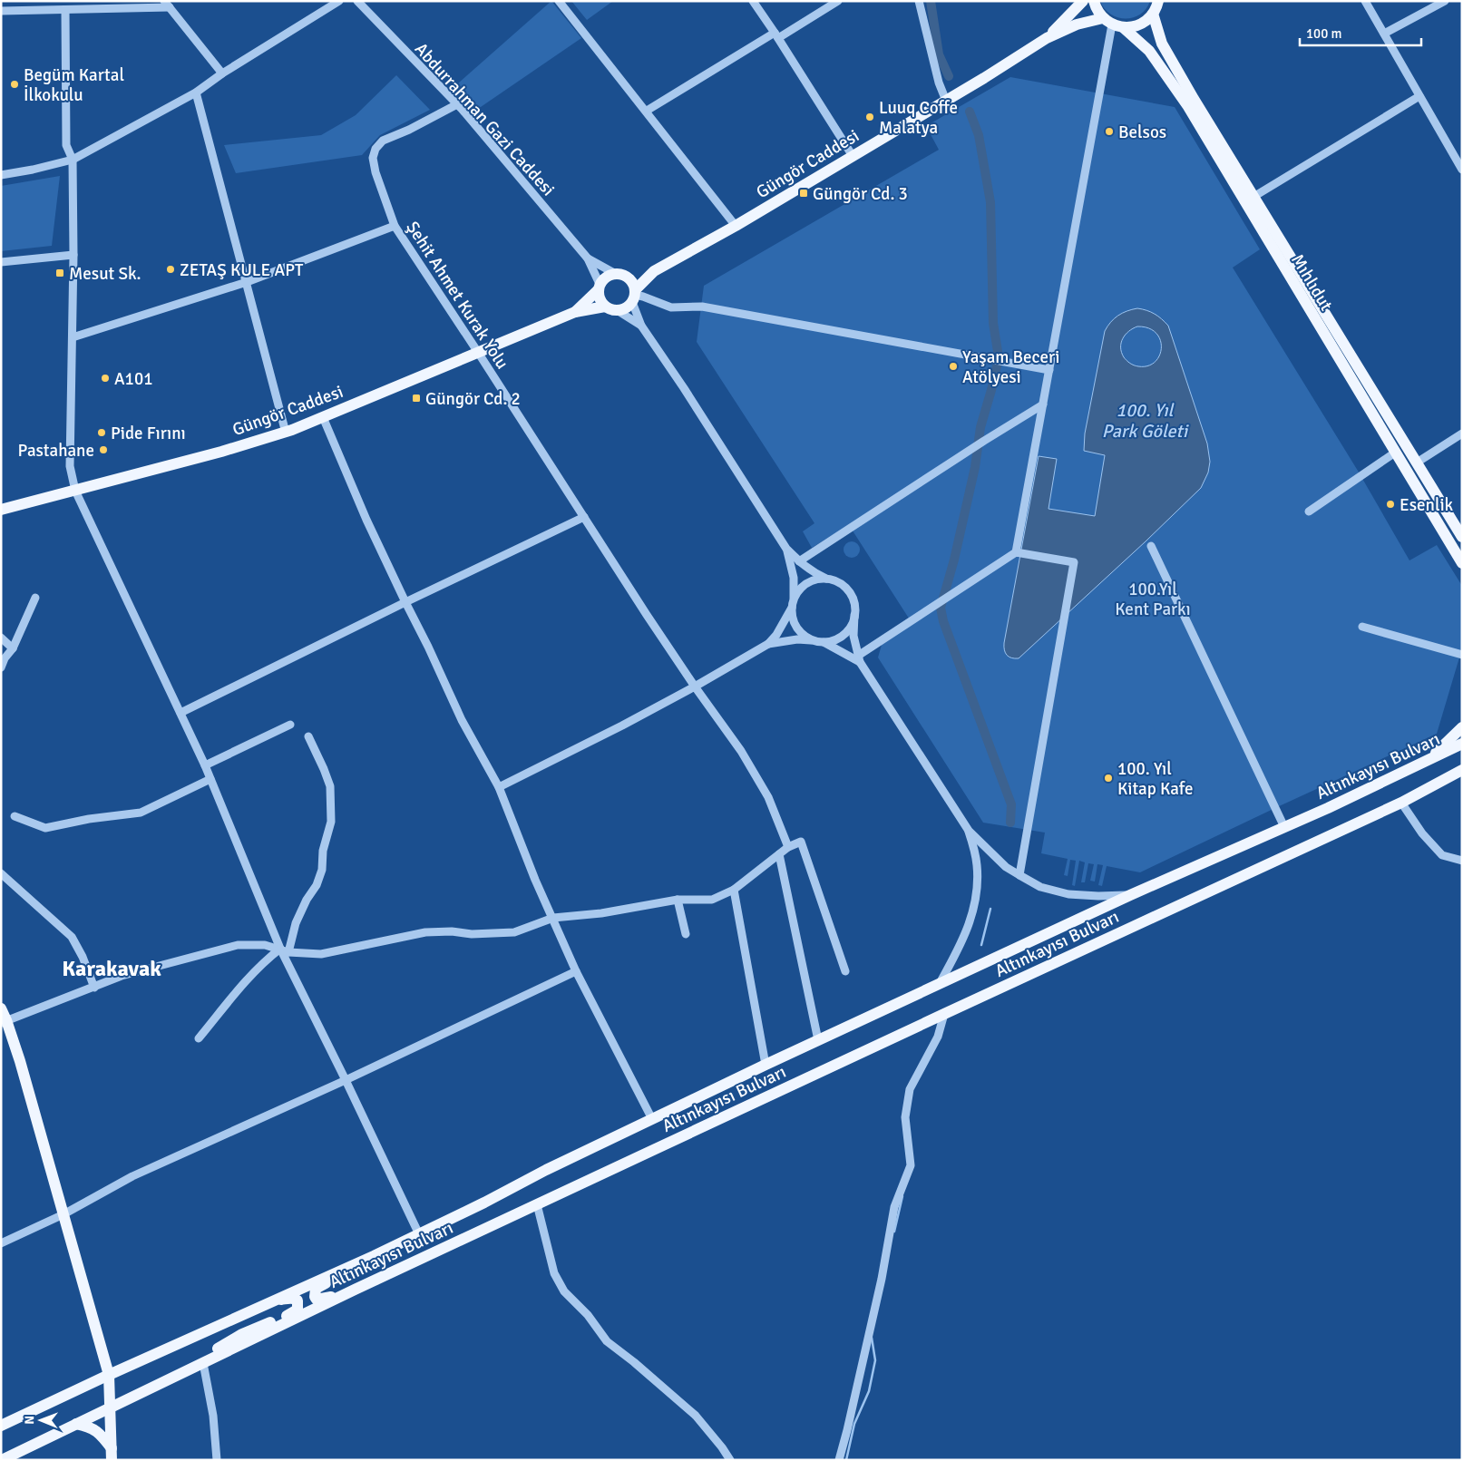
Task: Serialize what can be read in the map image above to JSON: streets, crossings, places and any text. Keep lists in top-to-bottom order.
{
  "streets": {
    "main road": ["Güngör Caddesi", "Mıhlıdut", "Altınkayısı Bulvarı"],
    "street": ["Abdurrahman Gazi Caddesi", "Şehit Ahmet Kurak Yolu"]
  },
  "crossings": [
    ["Abdurrahman Gazi Caddesi", "Güngör Caddesi"],
    ["Abdurrahman Gazi Caddesi", "Şehit Ahmet Kurak Yolu"],
    ["Güngör Caddesi", "Şehit Ahmet Kurak Yolu"]
  ],
  "districts": ["Karakavak"],
  "water": ["100. Yıl Park Göleti"],
  "parks": ["100.Yıl Kent Parkı"],
  "places": {
    "other": [
      "Begüm Kartal İlkokulu",
      "Luuq Coffe Malatya",
      "Belsos",
      "ZETAŞ KULE APT",
      "Yaşam Beceri Atölyesi",
      "A101",
      "Pide Fırını",
      "Pastahane",
      "Esenlik",
      "100. Yıl Kitap Kafe"
    ],
    "transit": ["Güngör Cd. 3", "Mesut Sk.", "Güngör Cd. 2"]
  },
  "scale_bar": "100 m",
  "north": "left"
}
